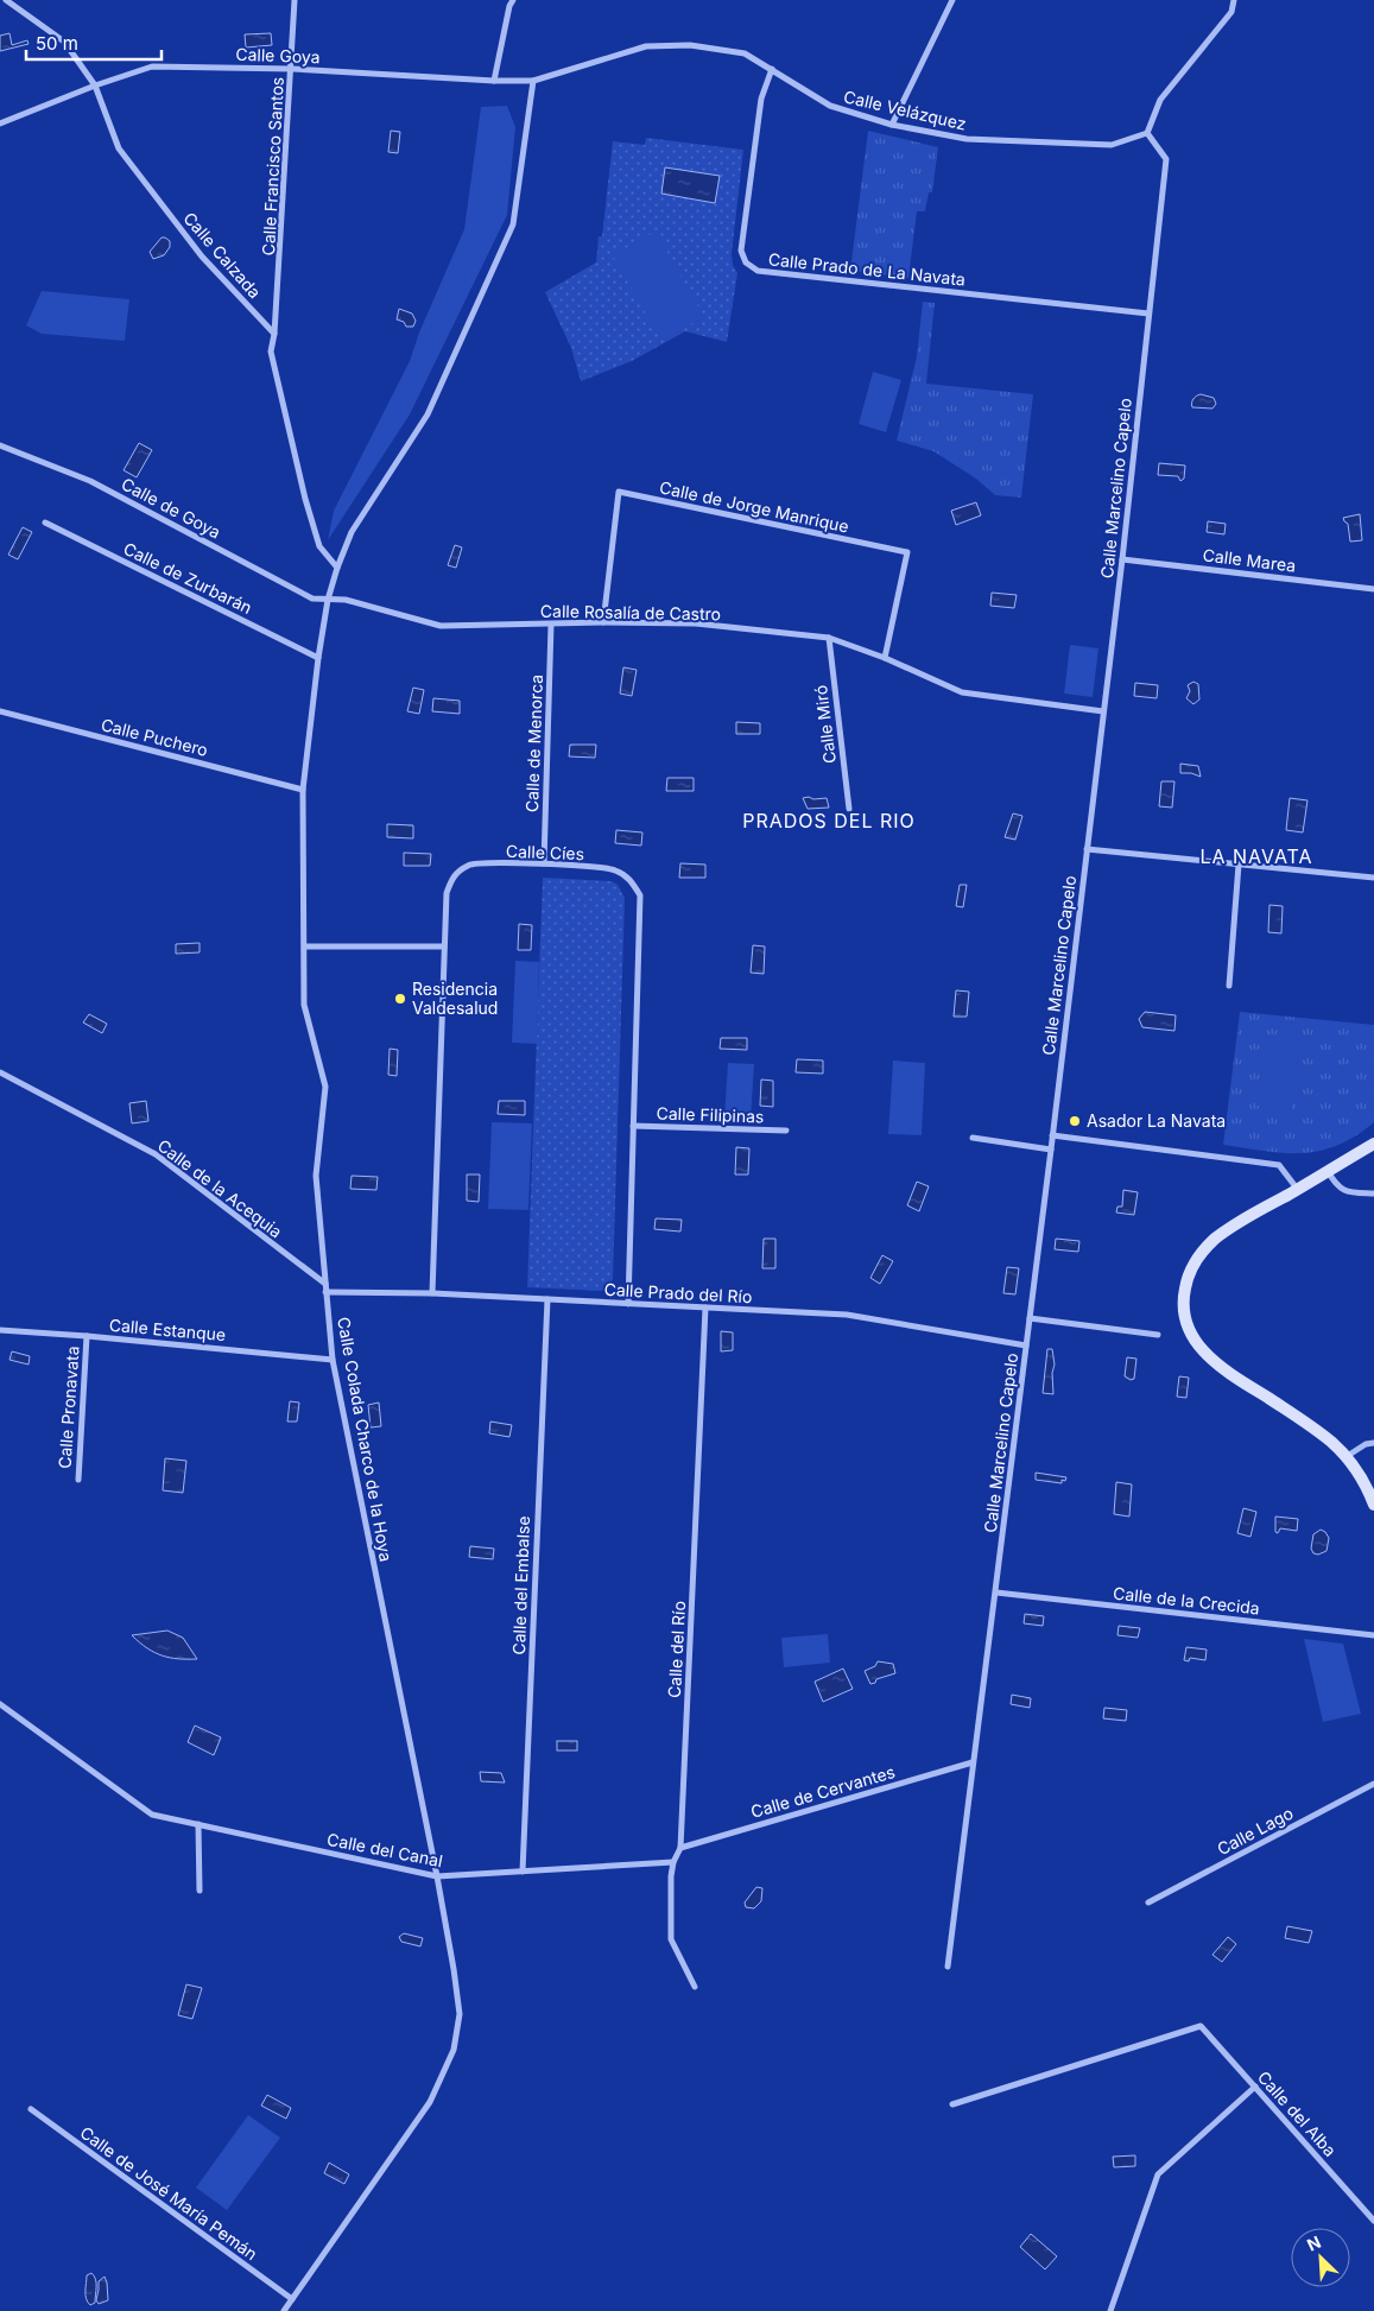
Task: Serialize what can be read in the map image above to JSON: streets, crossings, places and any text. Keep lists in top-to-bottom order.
{
  "streets": {
    "street": [
      "Calle Goya",
      "Calle Velázquez",
      "Calle Francisco Santos",
      "Calle Calzada",
      "Calle Prado de La Navata",
      "Calle Marcelino Capelo",
      "Calle de Jorge Manrique",
      "Calle de Goya",
      "Calle Marea",
      "Calle de Zurbarán",
      "Calle Rosalía de Castro",
      "Calle Miró",
      "Calle Puchero",
      "Calle de Menorca",
      "Calle Cíes",
      "Calle Filipinas",
      "Calle de la Acequia",
      "Calle Prado del Río",
      "Calle Estanque",
      "Calle Pronavata",
      "Calle Colada Charco de la Hoya",
      "Calle del Embalse",
      "Calle de la Crecida",
      "Calle del Río",
      "Calle de Cervantes",
      "Calle Lago",
      "Calle del Canal",
      "Calle del Alba",
      "Calle de José María Pemán"
    ]
  },
  "crossings": [
    ["Calle Goya", "Calle Francisco Santos"],
    ["Calle Goya", "Calle Calzada"],
    ["Calle Velázquez", "Calle Prado de La Navata"],
    ["Calle Velázquez", "Calle Marcelino Capelo"],
    ["Calle Velázquez", "Calle Colada Charco de la Hoya"],
    ["Calle Francisco Santos", "Calle Calzada"],
    ["Calle Prado de La Navata", "Calle Marcelino Capelo"],
    ["Calle Marcelino Capelo", "Calle Marea"],
    ["Calle Marcelino Capelo", "Calle Rosalía de Castro"],
    ["Calle Marcelino Capelo", "Calle Prado del Río"],
    ["Calle Marcelino Capelo", "Calle de la Crecida"],
    ["Calle Marcelino Capelo", "Calle de Cervantes"],
    ["Calle de Jorge Manrique", "Calle Rosalía de Castro"],
    ["Calle de Goya", "Calle Rosalía de Castro"],
    ["Calle de Goya", "Calle Colada Charco de la Hoya"],
    ["Calle de Zurbarán", "Calle Colada Charco de la Hoya"],
    ["Calle Rosalía de Castro", "Calle Miró"],
    ["Calle Rosalía de Castro", "Calle de Menorca"],
    ["Calle Rosalía de Castro", "Calle Colada Charco de la Hoya"],
    ["Calle Puchero", "Calle Colada Charco de la Hoya"],
    ["Calle de Menorca", "Calle Cíes"],
    ["Calle Cíes", "Calle Filipinas"],
    ["Calle Cíes", "Calle Prado del Río"],
    ["Calle de la Acequia", "Calle Prado del Río"],
    ["Calle de la Acequia", "Calle Colada Charco de la Hoya"],
    ["Calle Prado del Río", "Calle Colada Charco de la Hoya"],
    ["Calle Prado del Río", "Calle del Embalse"],
    ["Calle Prado del Río", "Calle del Río"],
    ["Calle Estanque", "Calle Pronavata"],
    ["Calle Estanque", "Calle Colada Charco de la Hoya"],
    ["Calle Colada Charco de la Hoya", "Calle del Canal"],
    ["Calle Colada Charco de la Hoya", "Calle de José María Pemán"],
    ["Calle del Embalse", "Calle del Canal"],
    ["Calle del Río", "Calle de Cervantes"],
    ["Calle del Río", "Calle del Canal"]
  ],
  "districts": ["PRADOS DEL RIO", "LA NAVATA"],
  "places": ["Residencia Valdesalud", "Asador La Navata"],
  "scale_bar": "50 m",
  "north": "top left"
}
